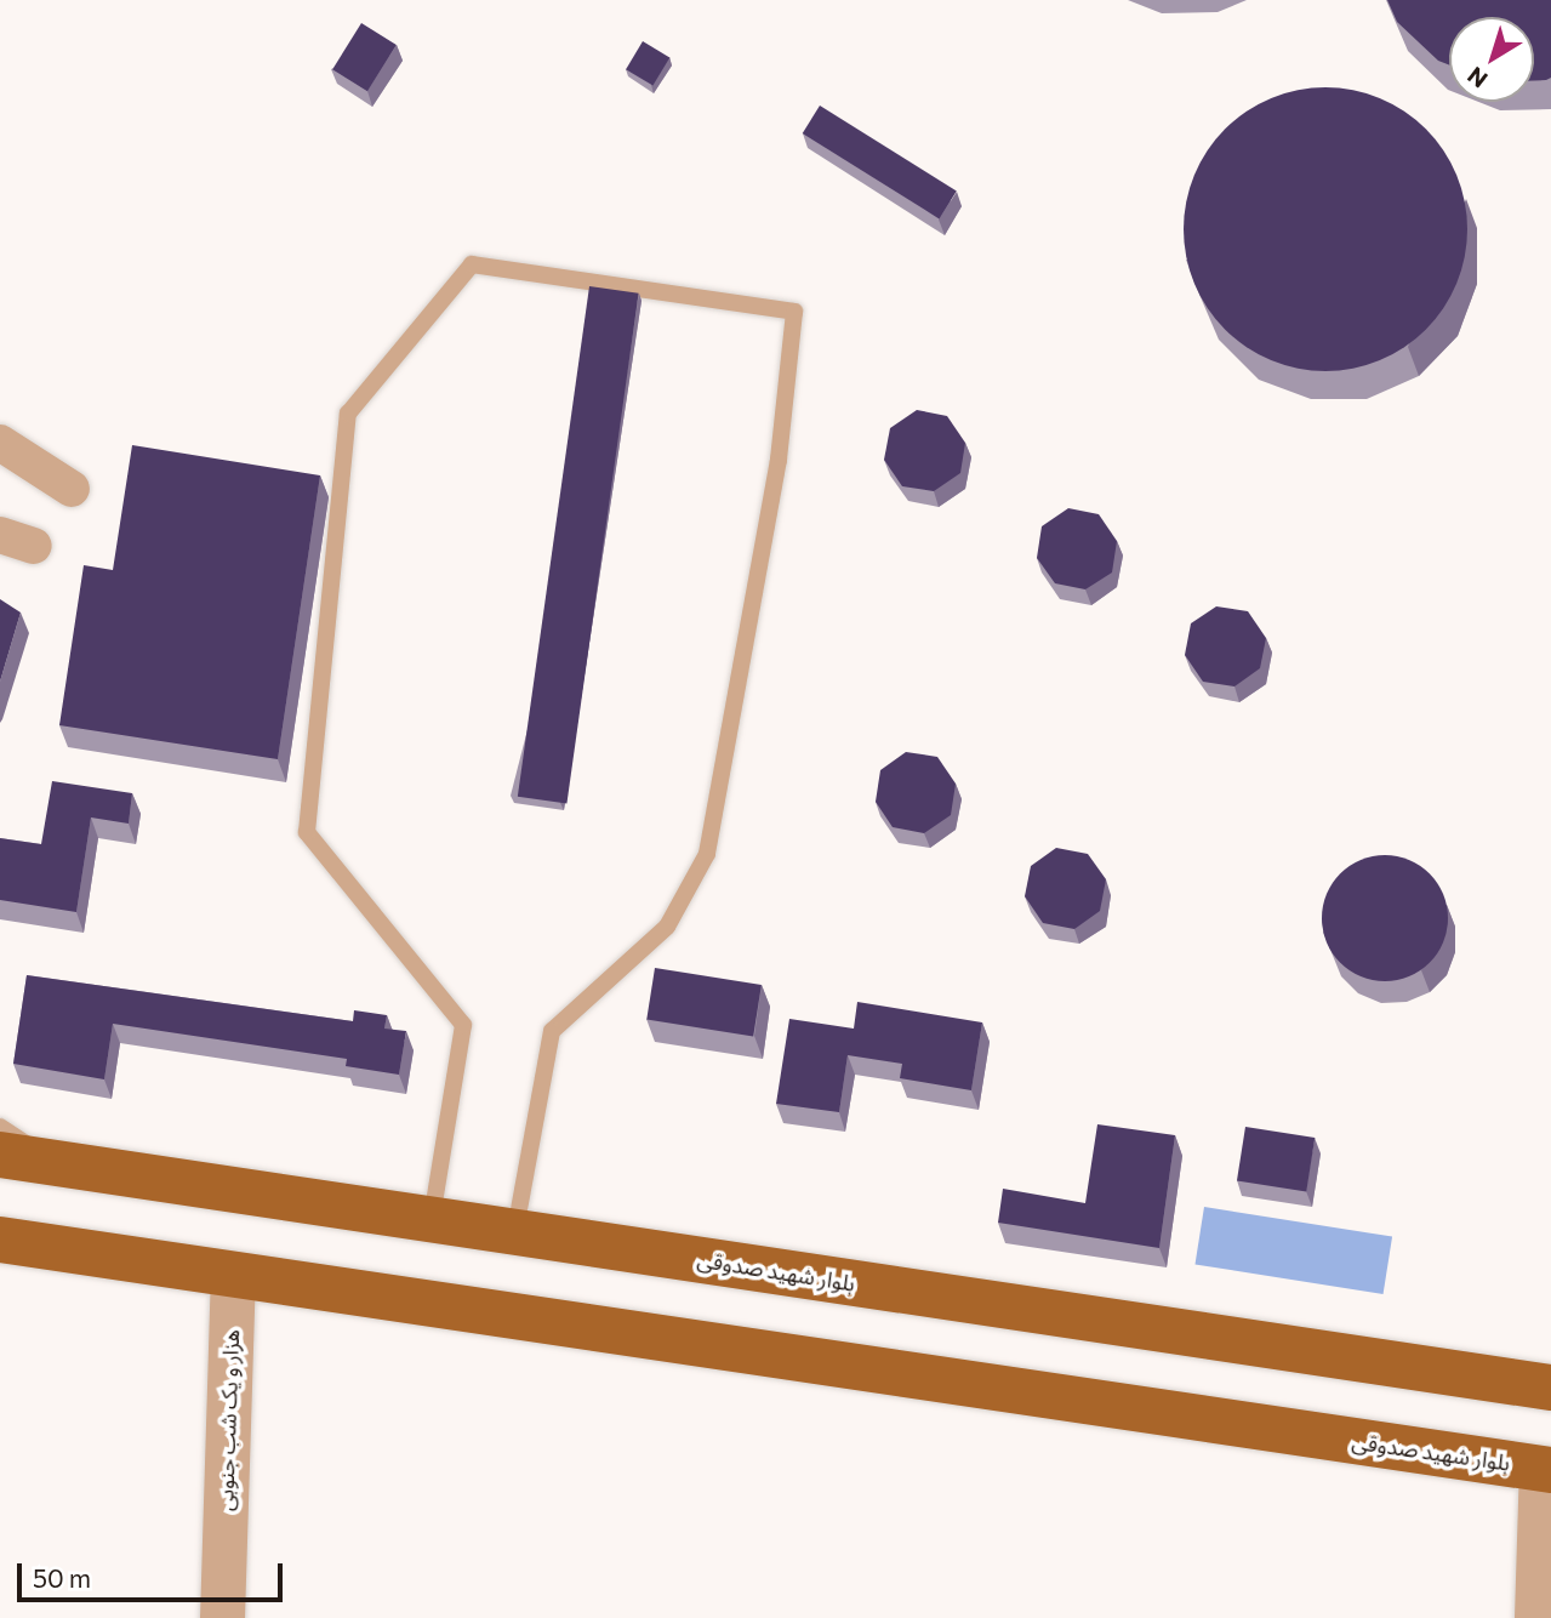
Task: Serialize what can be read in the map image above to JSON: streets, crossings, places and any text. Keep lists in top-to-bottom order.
{
  "streets": {
    "main road": ["بلوار شهید صدوقی"],
    "street": ["هزار و یک شب جنوبی"]
  },
  "crossings": [
    ["بلوار شهید صدوقی", "هزار و یک شب جنوبی"]
  ],
  "scale_bar": "50 m",
  "north": "bottom left"
}
